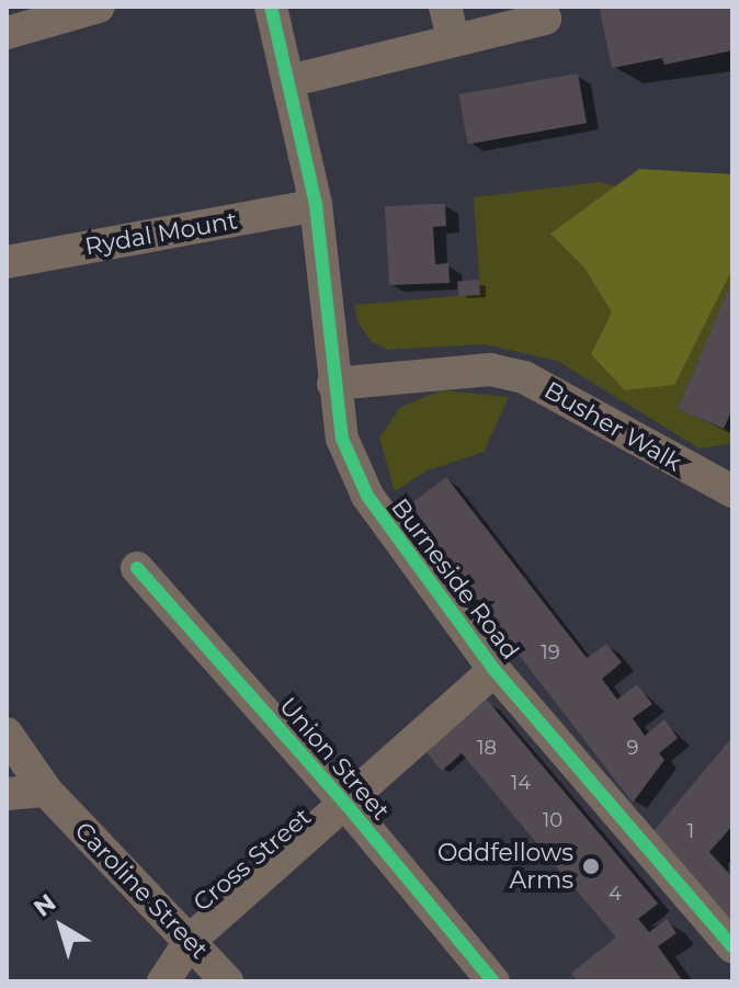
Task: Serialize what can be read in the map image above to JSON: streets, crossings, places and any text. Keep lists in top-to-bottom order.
{
  "streets": {
    "street": [
      "Rydal Mount",
      "Busher Walk",
      "Burneside Road",
      "Union Street",
      "Cross Street",
      "Caroline Street"
    ]
  },
  "crossings": [
    ["Rydal Mount", "Burneside Road"],
    ["Busher Walk", "Burneside Road"],
    ["Burneside Road", "Cross Street"],
    ["Union Street", "Cross Street"],
    ["Cross Street", "Caroline Street"]
  ],
  "places": ["Oddfellows Arms"],
  "house_numbers": [
    "19",
    "18",
    "9",
    "14",
    "10",
    "1",
    "4"
  ],
  "north": "top left"
}
